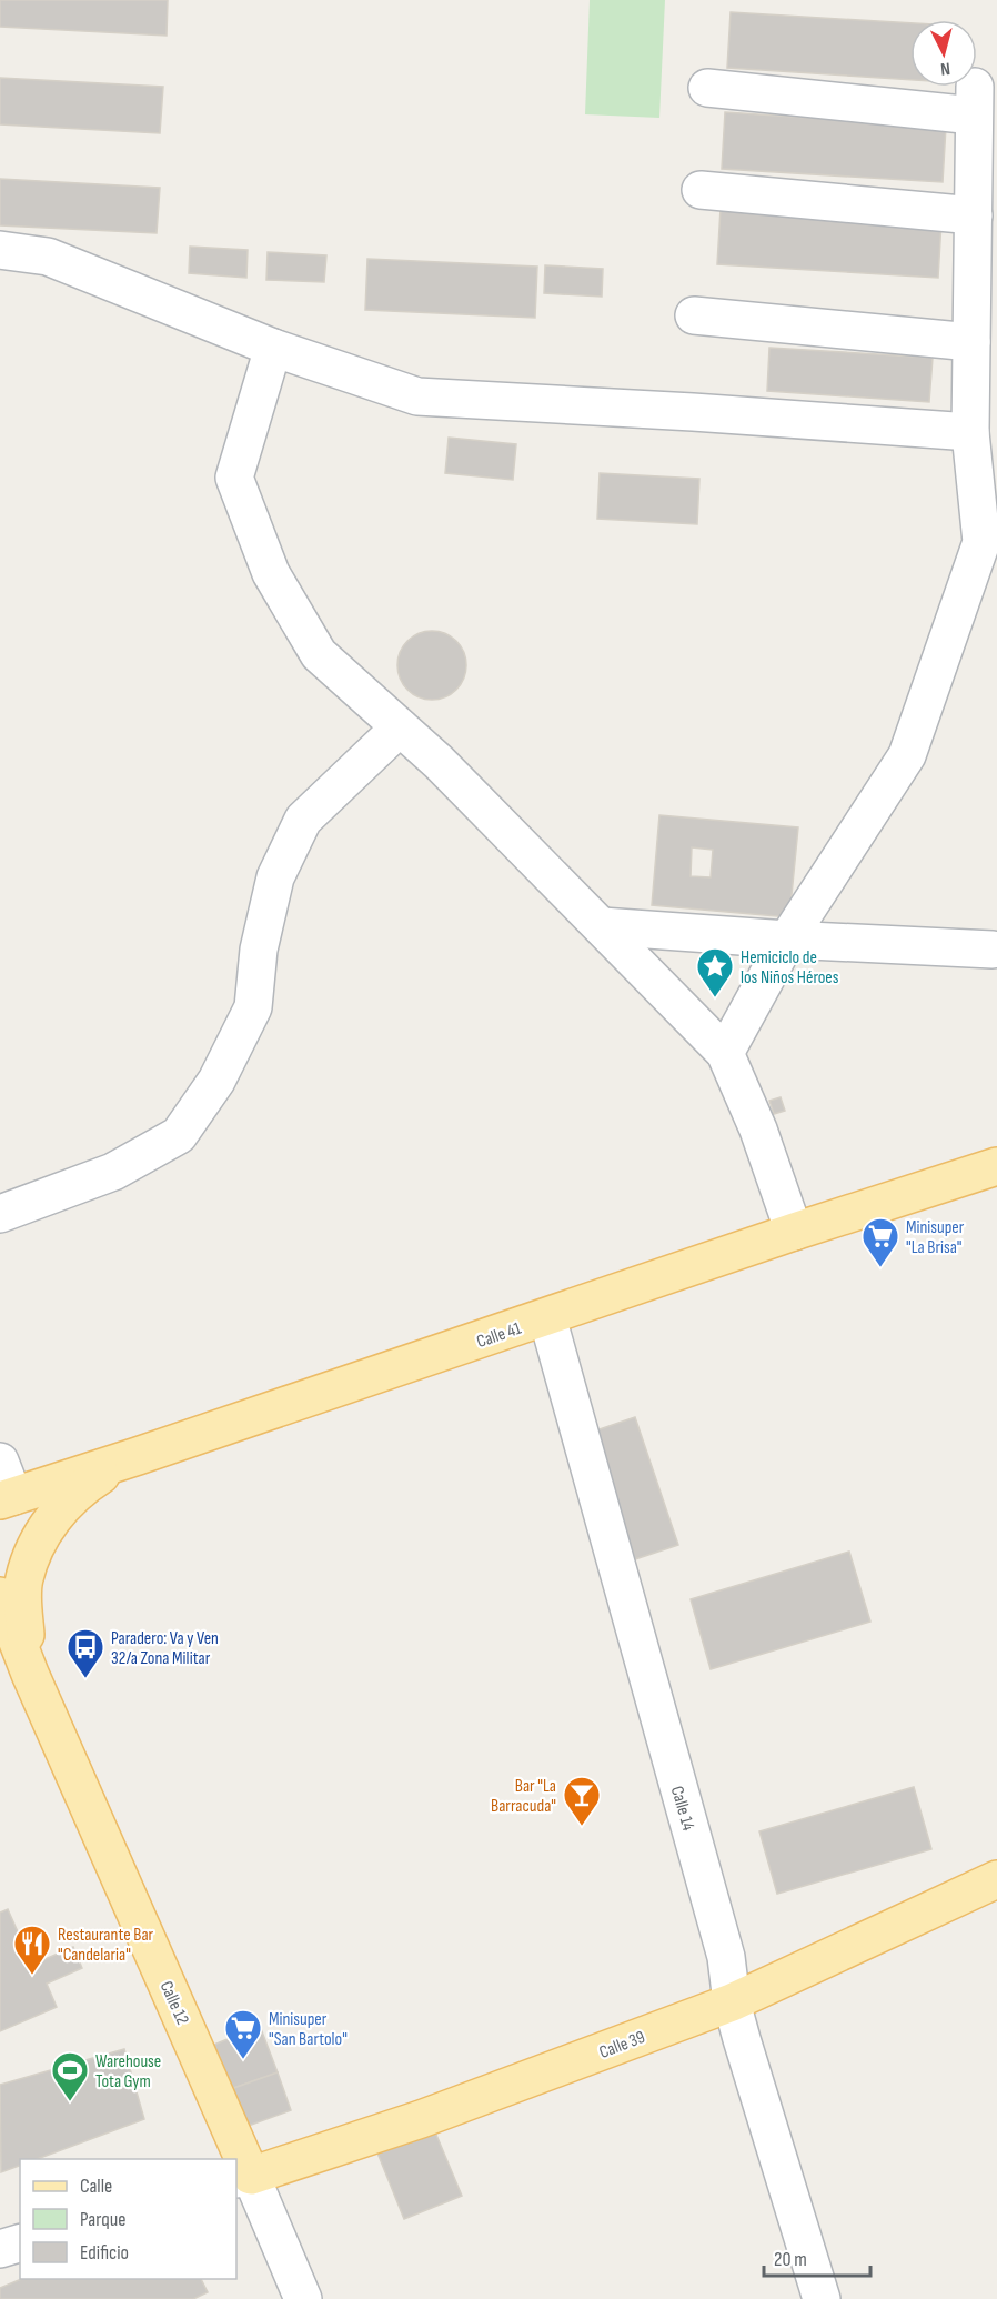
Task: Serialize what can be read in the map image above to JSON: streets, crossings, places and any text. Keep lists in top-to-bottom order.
{
  "streets": {
    "main road": ["Calle 41", "Calle 12", "Calle 39"],
    "street": ["Calle 14"]
  },
  "crossings": [
    ["Calle 41", "Calle 14"],
    ["Calle 14", "Calle 39"],
    ["Calle 12", "Calle 39"]
  ],
  "places": {
    "place": ["Hemiciclo de los Niños Héroes"],
    "supermarket": ["Minisuper \"La Brisa\"", "Minisuper \"San Bartolo\""],
    "bus stop": ["Paradero: Va y Ven 32/a Zona Militar"],
    "bar": ["Bar \"La Barracuda\""],
    "restaurant": ["Restaurante Bar \"Candelaria\""],
    "sports": ["Warehouse Tota Gym"]
  },
  "legend": ["Calle", "Parque", "Edificio"],
  "scale_bar": "20 m",
  "north": "bottom"
}
